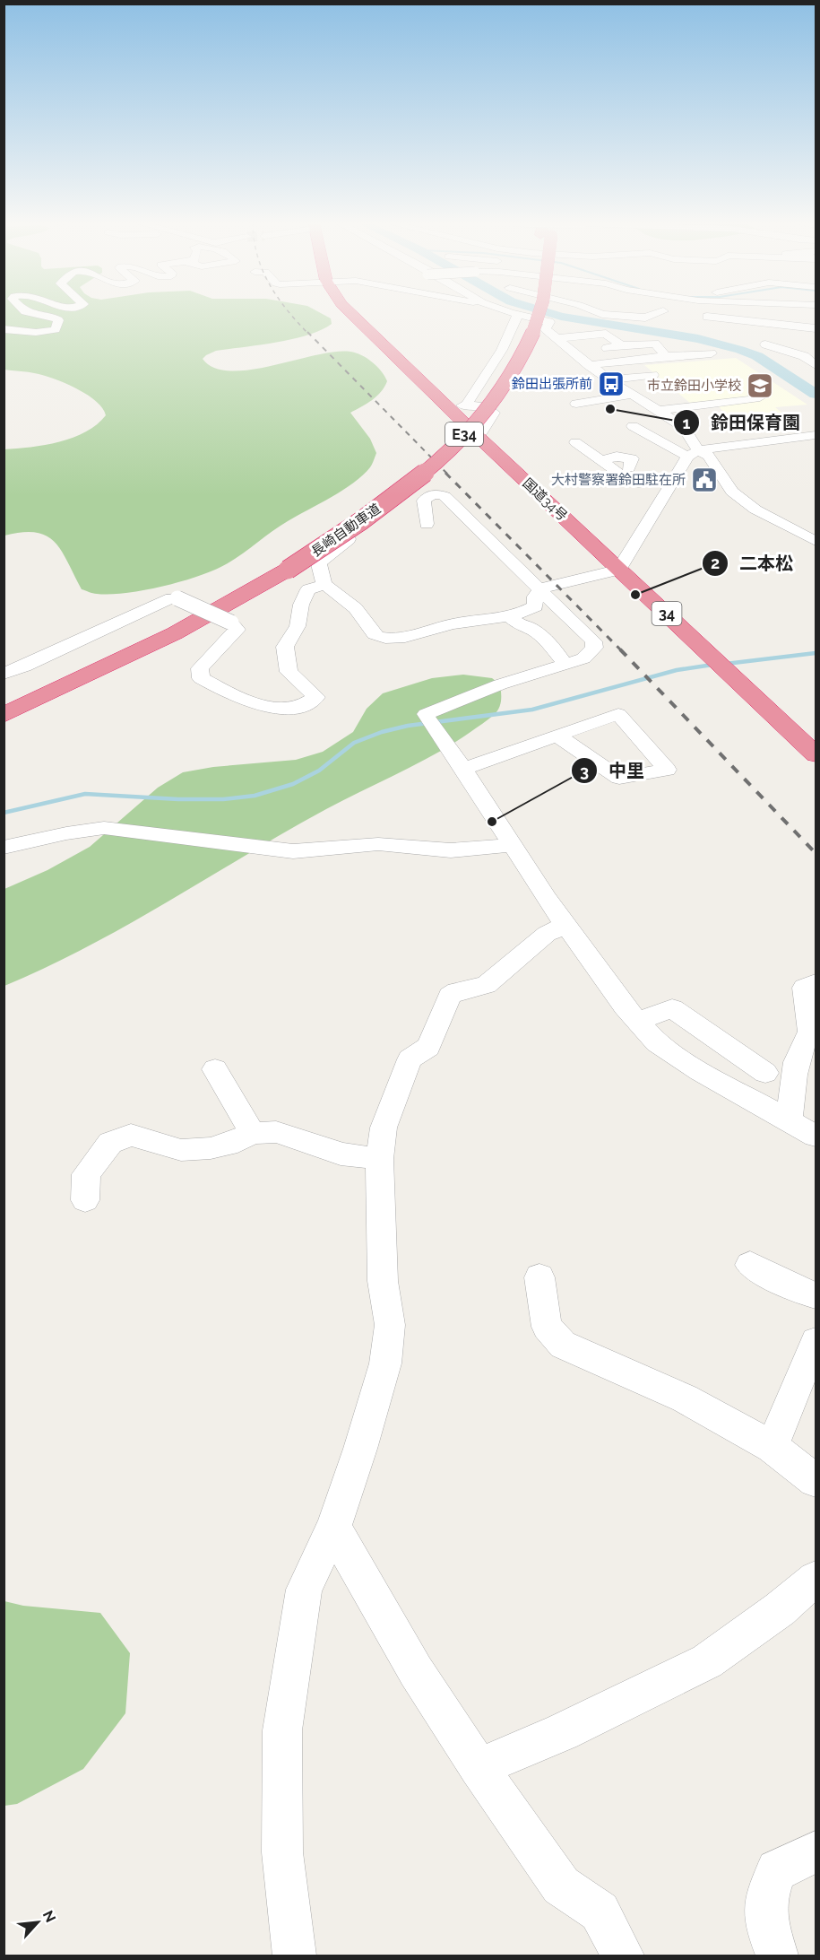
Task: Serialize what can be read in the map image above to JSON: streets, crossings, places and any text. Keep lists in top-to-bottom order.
{
  "streets": {
    "highway": [
      "E34",
      "国道34号",
      "長崎自動車道",
      "34"
    ]
  },
  "places": {
    "bus stop": ["鈴田出張所前"],
    "school or university": ["市立鈴田小学校"],
    "other": ["鈴田保育園", "二本松", "中里"],
    "public building": ["大村警察署鈴田駐在所"]
  },
  "north": "top right"
}
